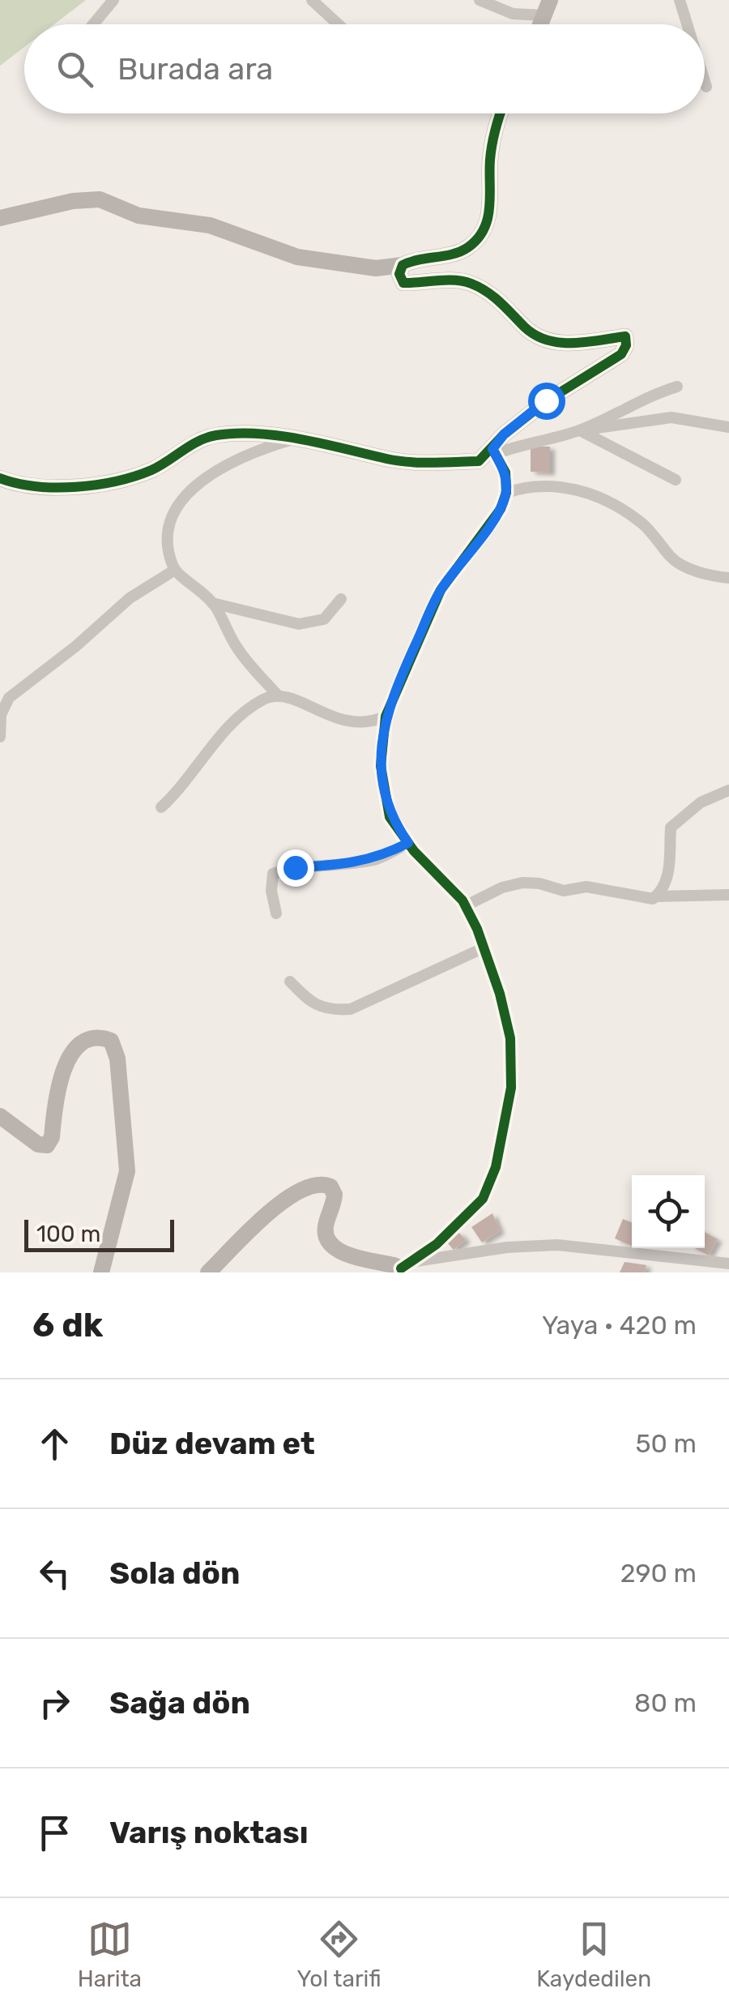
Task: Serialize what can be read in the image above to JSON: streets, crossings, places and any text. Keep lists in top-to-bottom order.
{
  "scale_bar": "100 m",
  "page": {
    "search": "Burada ara",
    "scale": "100 m",
    "heading": ["6 dk", "Yaya · 420 m"],
    "list": [
      ["Düz devam et", "50 m"],
      ["Sola dön", "290 m"],
      ["Sağa dön", "80 m"],
      "Varış noktası"
    ],
    "nav": ["Harita", "Yol tarifi", "Kaydedilen"]
  }
}
